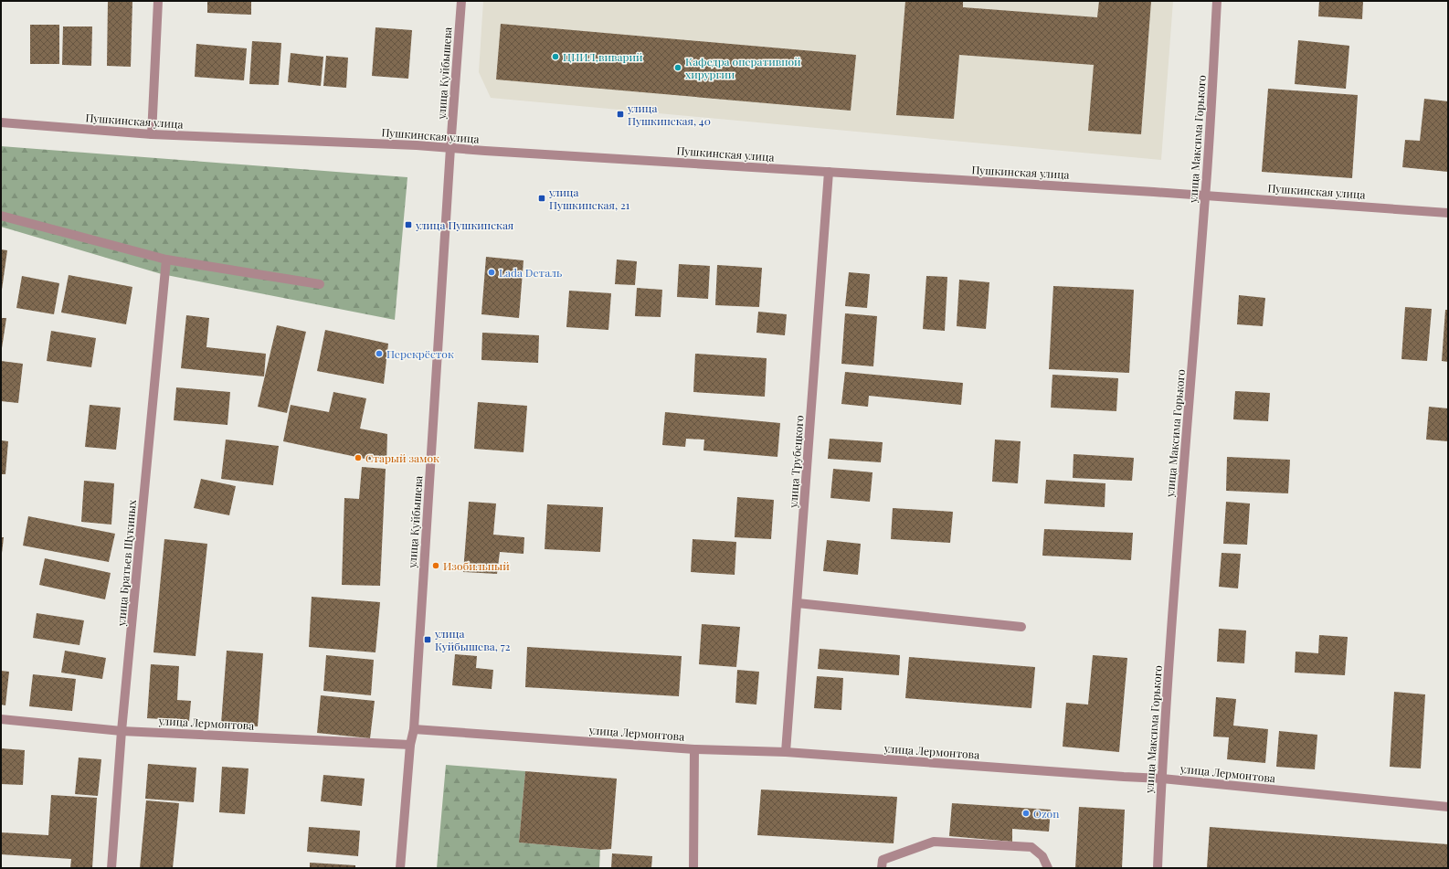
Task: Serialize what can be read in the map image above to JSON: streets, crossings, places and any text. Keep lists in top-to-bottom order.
{
  "streets": {
    "street": [
      "улица Куйбышева",
      "Пушкинская улица",
      "улица Максима Горького",
      "улица Трубецкого",
      "улица Братьев Щукиных",
      "улица Лермонтова"
    ]
  },
  "crossings": [
    ["улица Куйбышева", "Пушкинская улица"],
    ["улица Куйбышева", "улица Лермонтова"],
    ["Пушкинская улица", "улица Максима Горького"],
    ["Пушкинская улица", "улица Трубецкого"],
    ["улица Максима Горького", "улица Лермонтова"],
    ["улица Трубецкого", "улица Лермонтова"],
    ["улица Братьев Щукиных", "улица Лермонтова"]
  ],
  "places": {
    "other": [
      "ЦНИЛ,виварий",
      "Кафедра оперативной хирургии",
      "Lada Dеталь",
      "Перекрёсток",
      "Старый замок",
      "Изобильный",
      "Ozon"
    ],
    "transit": [
      "улица Пушкинская, 40",
      "улица Пушкинская, 21",
      "улица Пушкинская",
      "улица Куйбышева, 72"
    ]
  }
}
